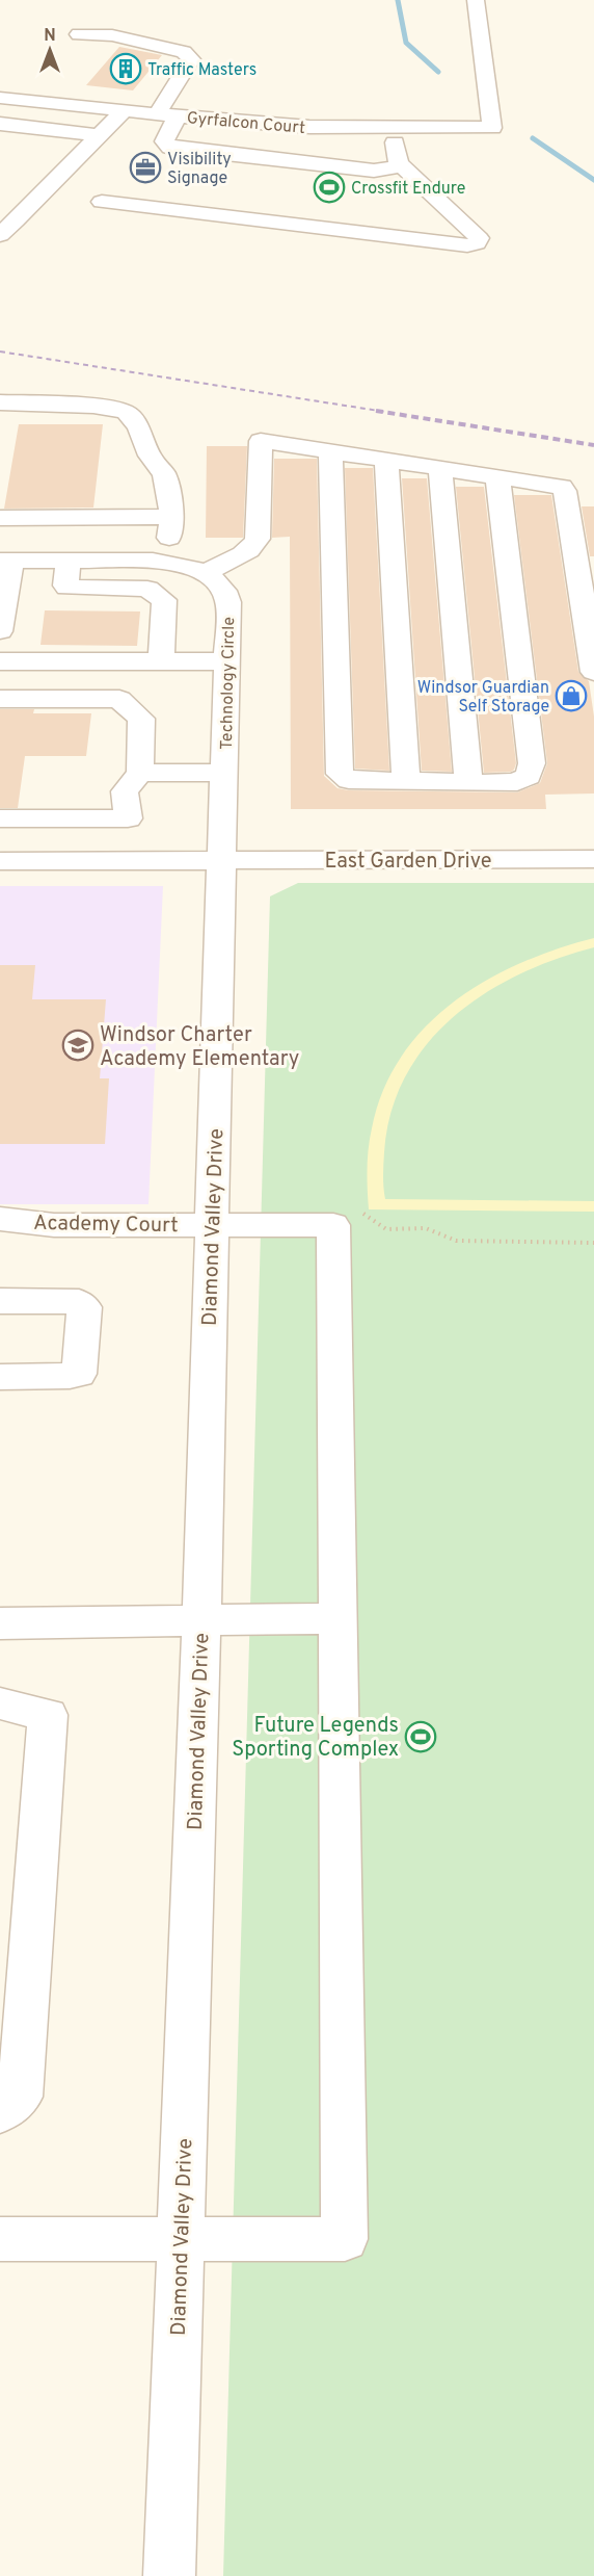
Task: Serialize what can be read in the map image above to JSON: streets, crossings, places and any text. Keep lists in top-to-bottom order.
{
  "streets": {
    "street": [
      "Gyrfalcon Court",
      "Technology Circle",
      "East Garden Drive",
      "Academy Court",
      "Diamond Valley Drive"
    ]
  },
  "crossings": [
    ["Technology Circle", "East Garden Drive"],
    ["Technology Circle", "Diamond Valley Drive"],
    ["East Garden Drive", "Diamond Valley Drive"],
    ["Academy Court", "Diamond Valley Drive"]
  ],
  "places": {
    "building": ["Traffic Masters"],
    "office": ["Visibility Signage"],
    "sports": ["Crossfit Endure", "Future Legends Sporting Complex"],
    "shop": ["Windsor Guardian Self Storage"],
    "school or university": ["Windsor Charter Academy Elementary"]
  },
  "north": "top"
}
